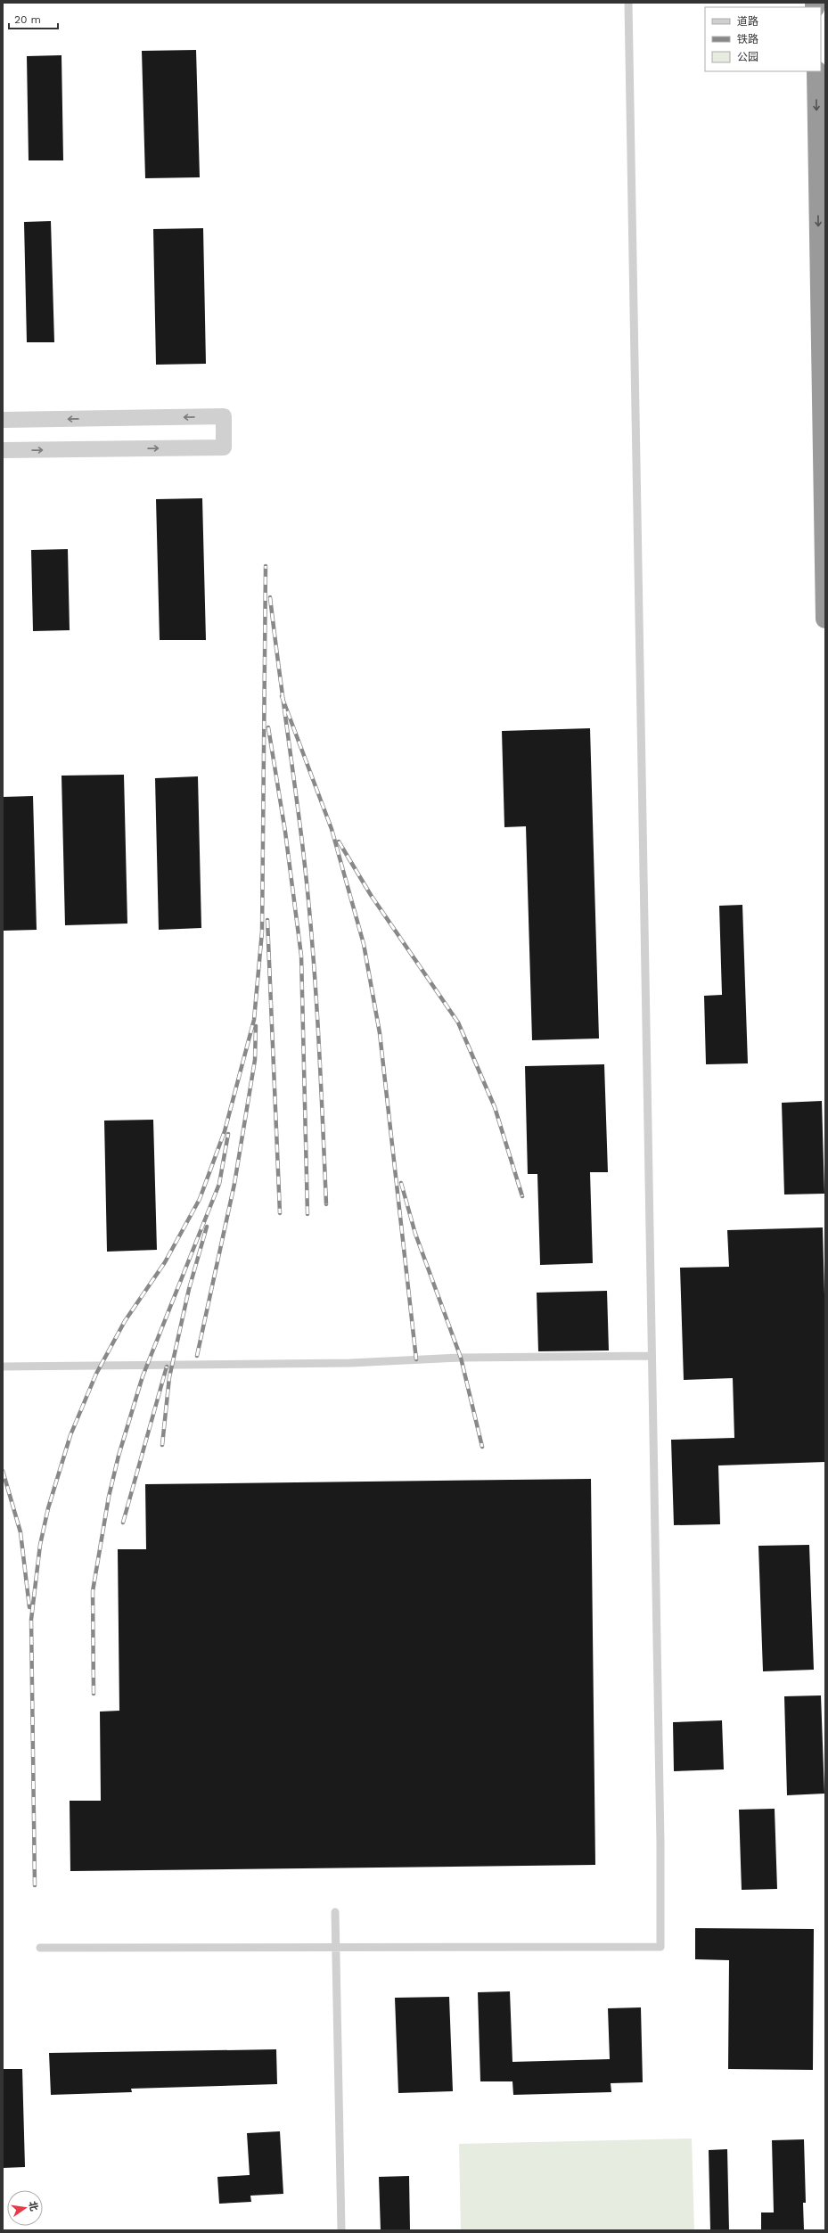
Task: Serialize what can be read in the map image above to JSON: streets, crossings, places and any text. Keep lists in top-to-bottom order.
{
  "legend": ["道路", "铁路", "公园"],
  "scale_bar": "20 m",
  "north": "right"
}
